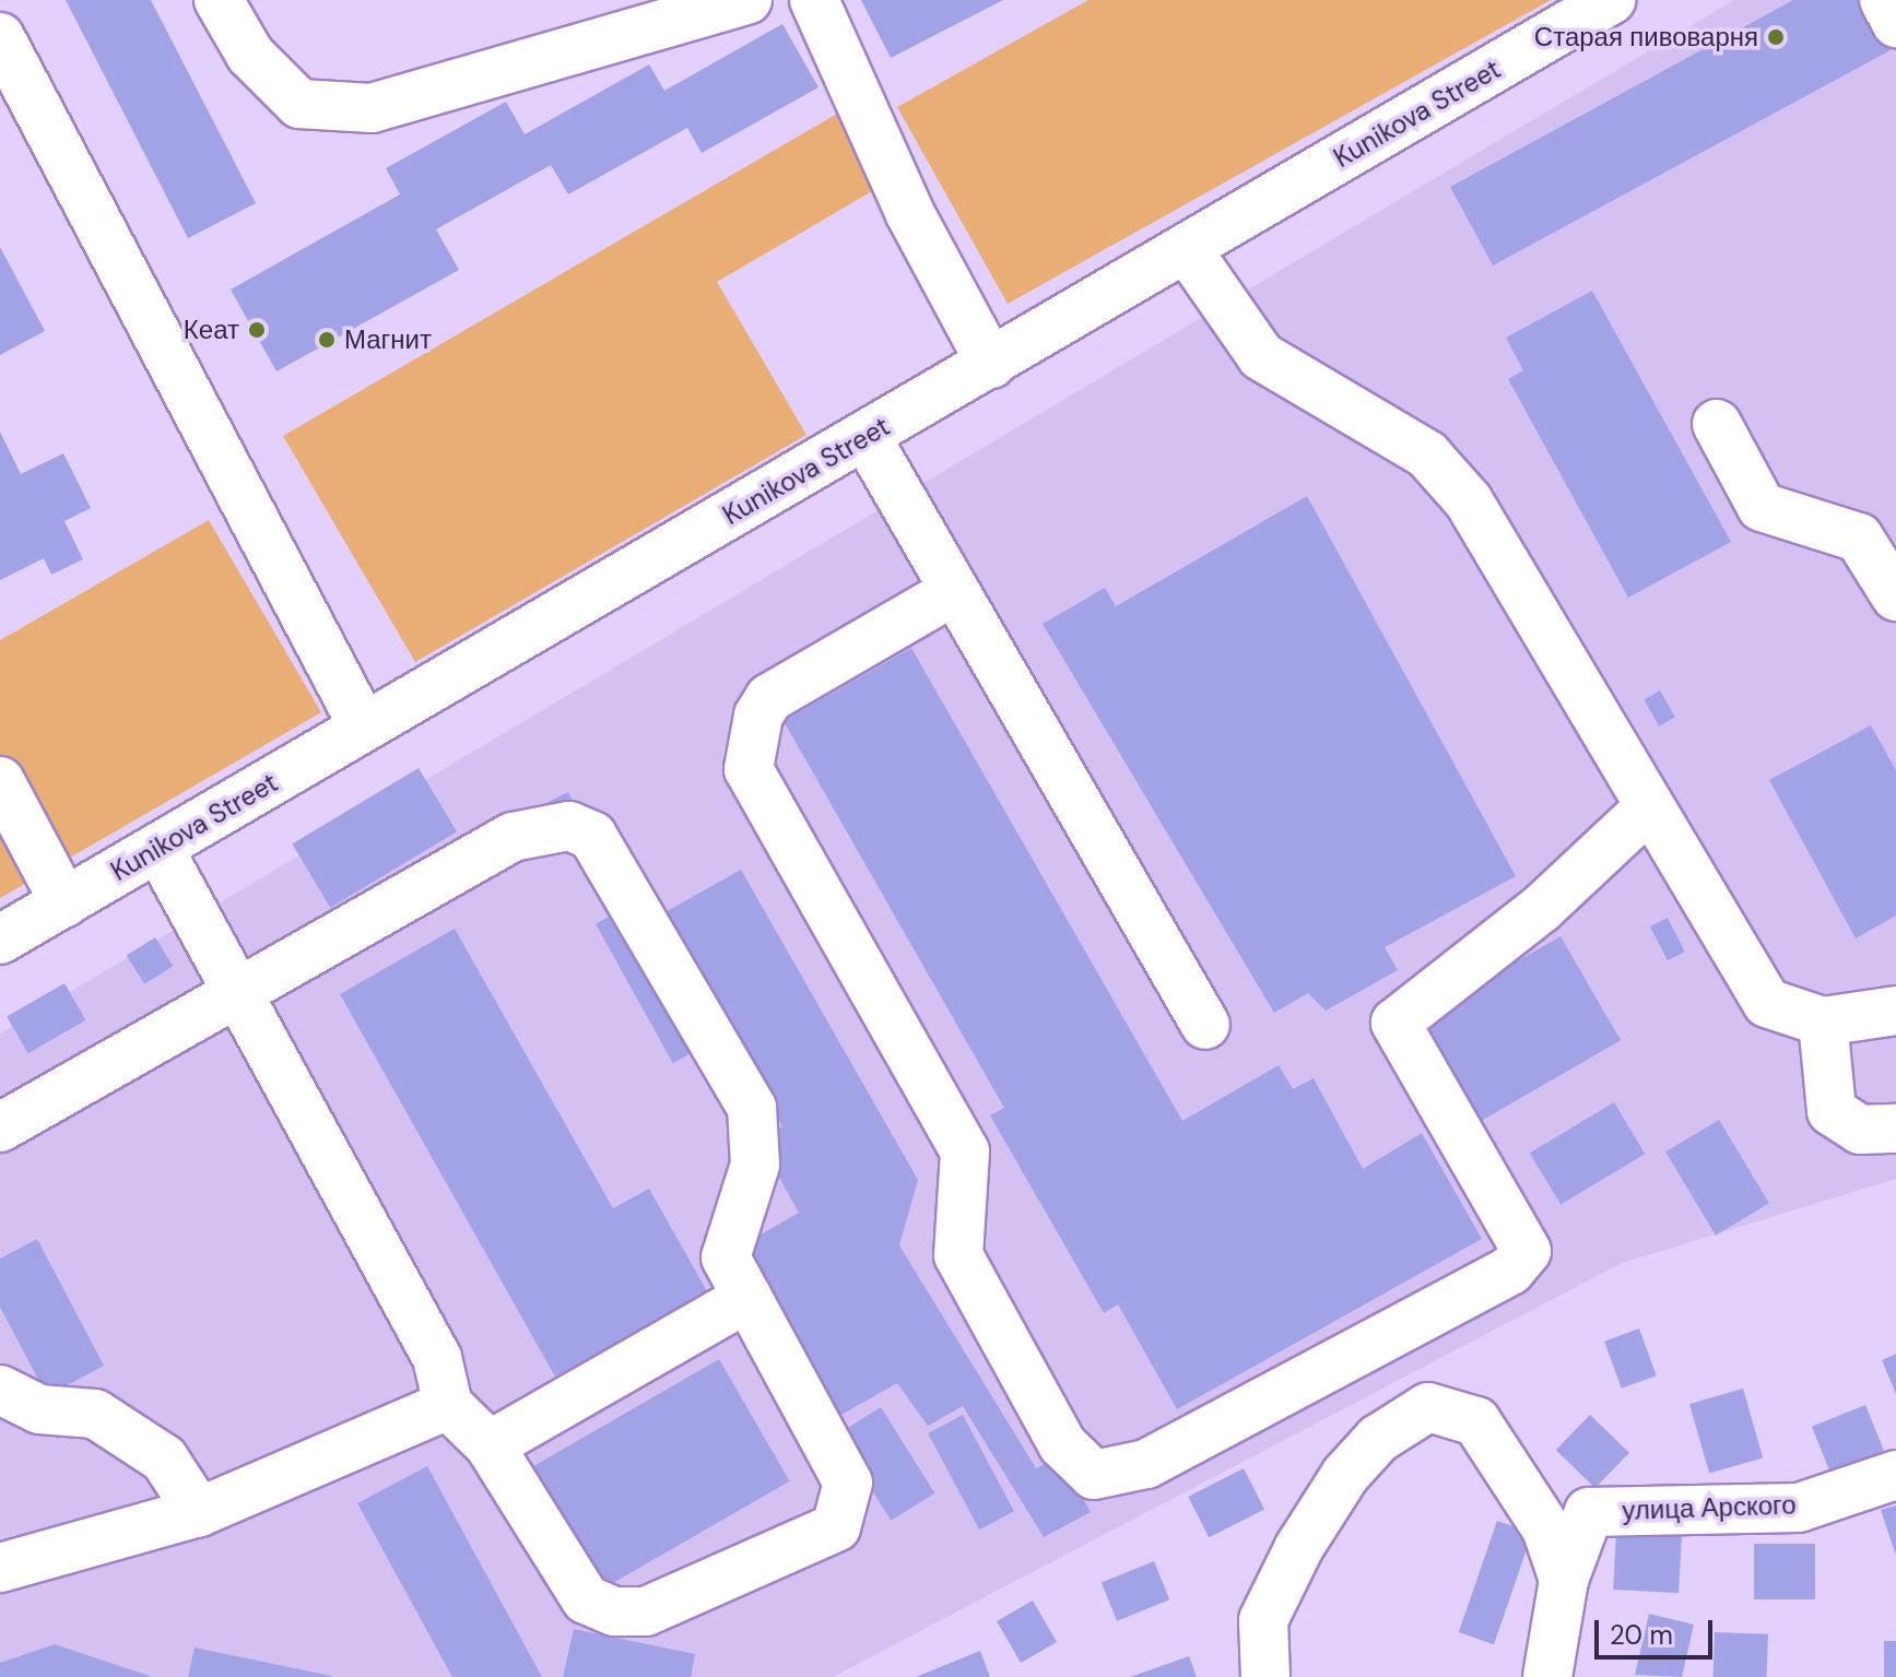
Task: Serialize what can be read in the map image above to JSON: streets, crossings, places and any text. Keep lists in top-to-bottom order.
{
  "streets": {
    "street": ["Kunikova Street", "улица Арского"]
  },
  "places": ["Старая пивоварня", "Кеат", "Магнит"],
  "scale_bar": "20 m"
}
